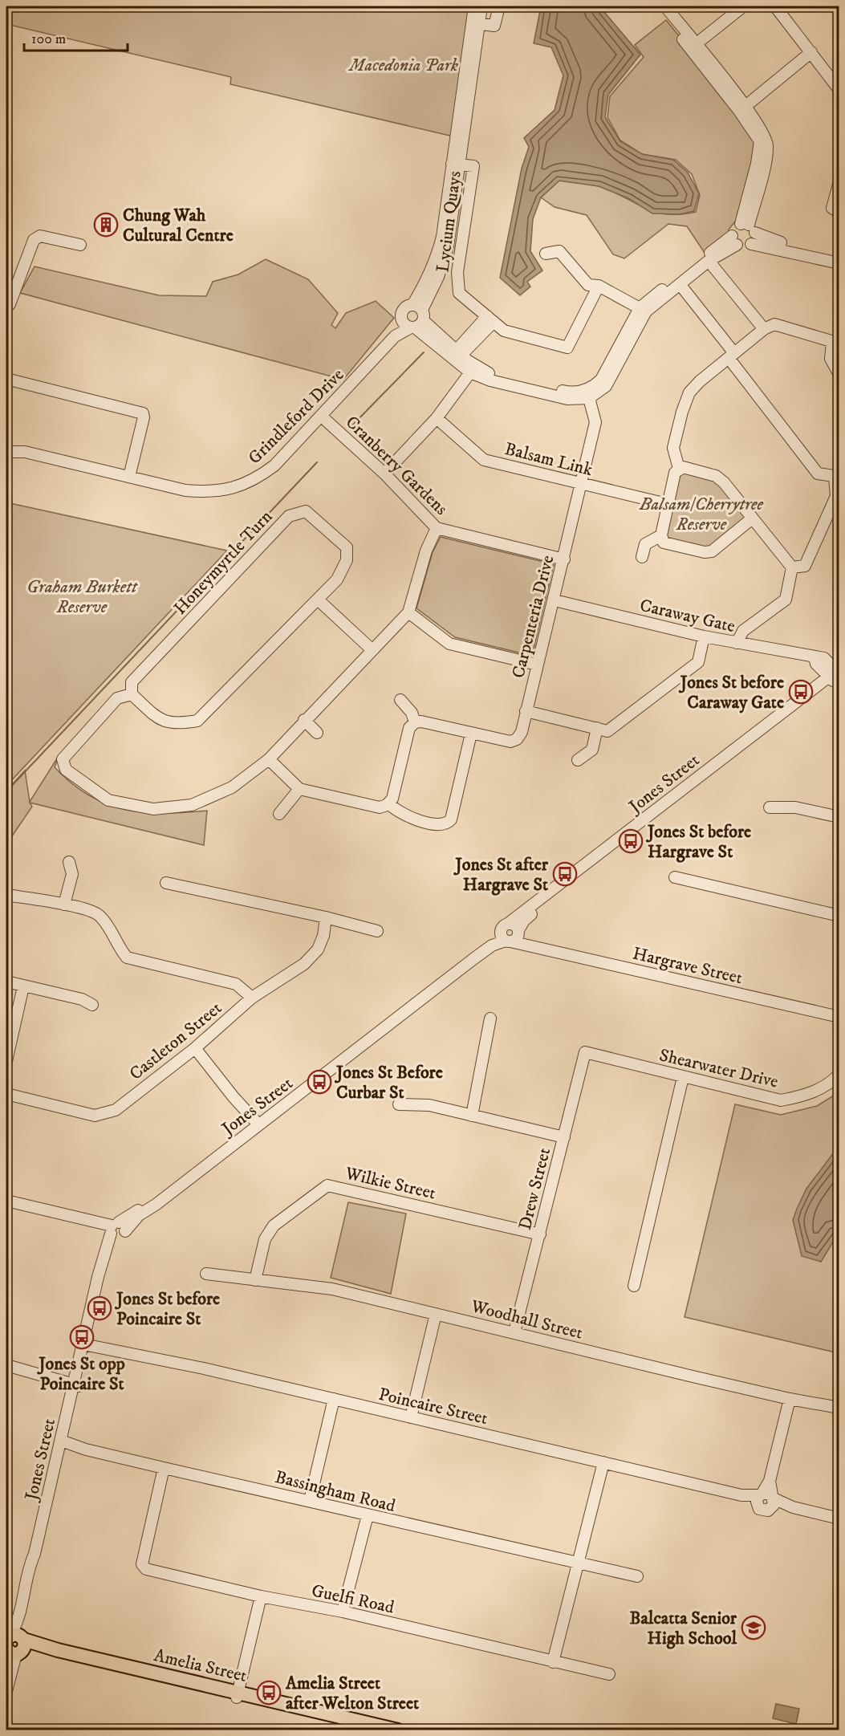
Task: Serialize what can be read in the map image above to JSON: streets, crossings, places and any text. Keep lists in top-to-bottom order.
{
  "streets": {
    "main road": ["Amelia Street"],
    "street": [
      "Lycium Quays",
      "Grindleford Drive",
      "Balsam Link",
      "Cranberry Gardens",
      "Honeymyrtle Turn",
      "Caraway Gate",
      "Carpenteria Drive",
      "Jones Street",
      "Hargrave Street",
      "Castleton Street",
      "Shearwater Drive",
      "Wilkie Street",
      "Drew Street",
      "Woodhall Street",
      "Poincaire Street",
      "Bassingham Road",
      "Guelfi Road"
    ]
  },
  "crossings": [
    ["Lycium Quays", "Grindleford Drive"],
    ["Grindleford Drive", "Cranberry Gardens"],
    ["Balsam Link", "Carpenteria Drive"],
    ["Cranberry Gardens", "Carpenteria Drive"],
    ["Caraway Gate", "Carpenteria Drive"],
    ["Caraway Gate", "Jones Street"],
    ["Jones Street", "Hargrave Street"],
    ["Jones Street", "Poincaire Street"],
    ["Jones Street", "Bassingham Road"],
    ["Jones Street", "Amelia Street"],
    ["Shearwater Drive", "Drew Street"],
    ["Wilkie Street", "Drew Street"],
    ["Wilkie Street", "Woodhall Street"],
    ["Drew Street", "Woodhall Street"],
    ["Bassingham Road", "Guelfi Road"]
  ],
  "parks": ["Macedonia Park", "Balsam/Cherrytree Reserve", "Graham Burkett Reserve"],
  "places": {
    "building": ["Chung Wah Cultural Centre"],
    "bus stop": [
      "Jones St before Caraway Gate",
      "Jones St before Hargrave St",
      "Jones St after Hargrave St",
      "Jones St Before Curbar St",
      "Jones St before Poincaire St",
      "Jones St opp Poincaire St",
      "Amelia Street after Welton Street"
    ],
    "school or university": ["Balcatta Senior High School"]
  },
  "scale_bar": "100 m"
}
